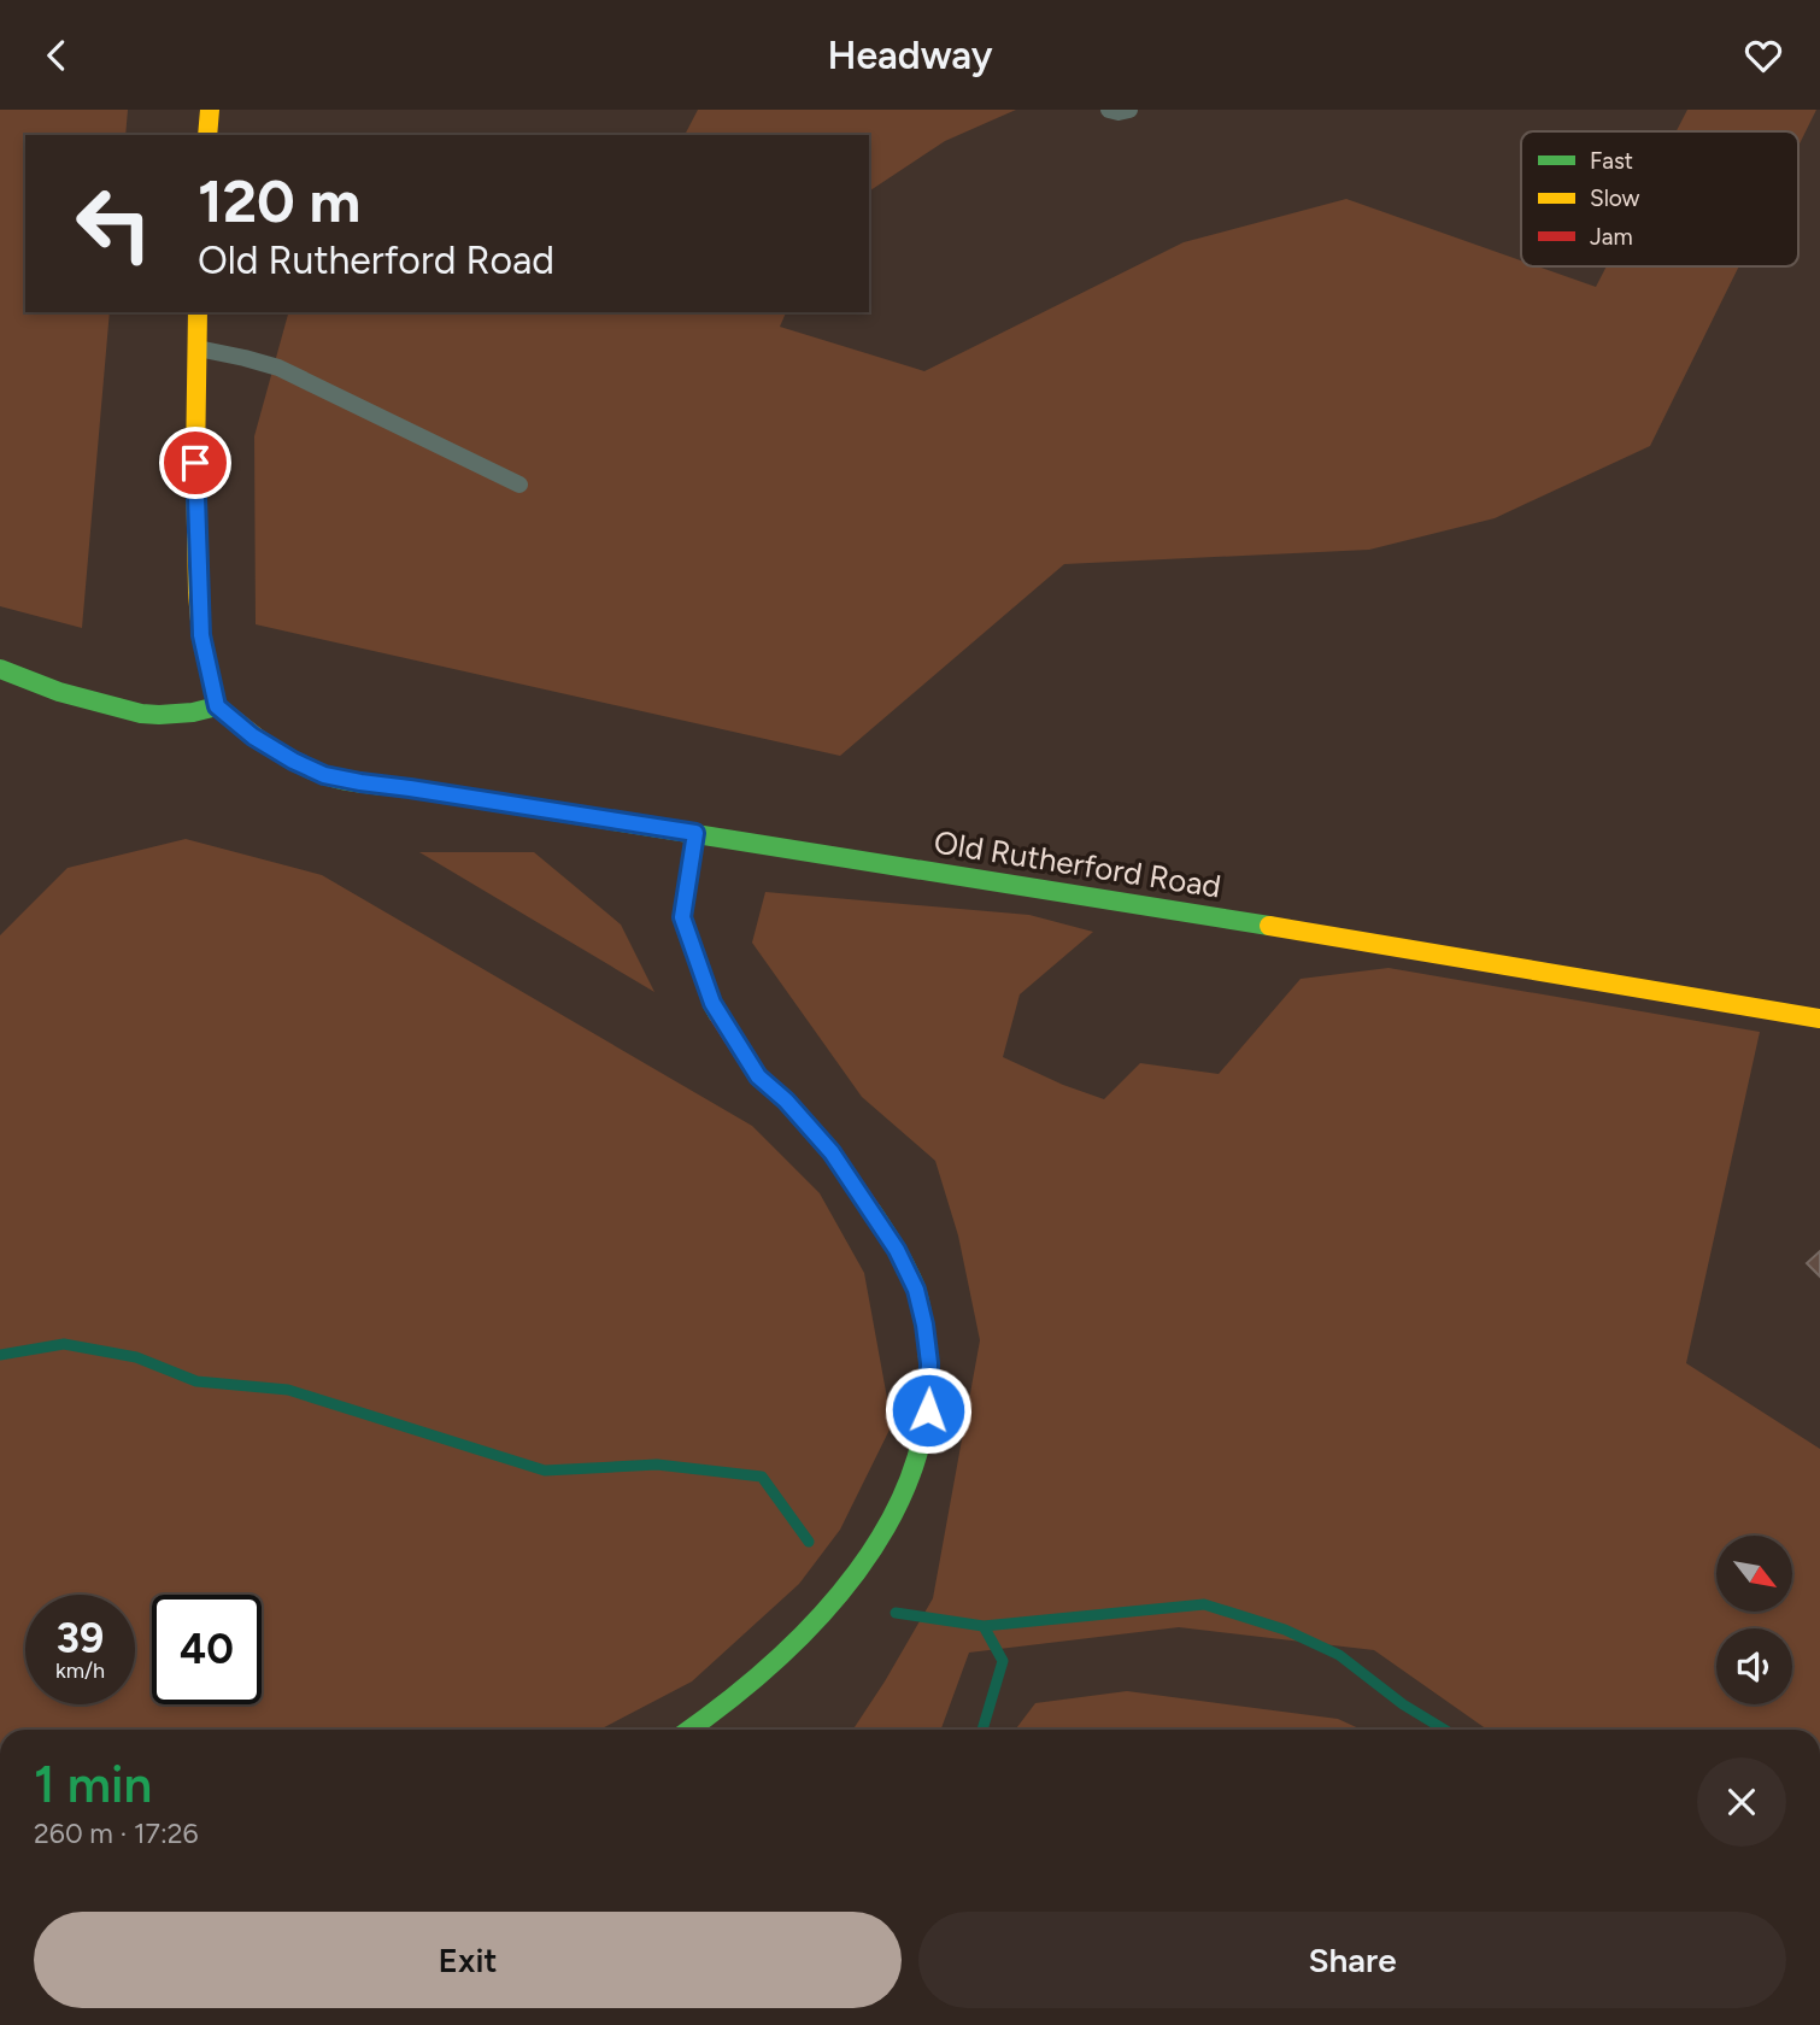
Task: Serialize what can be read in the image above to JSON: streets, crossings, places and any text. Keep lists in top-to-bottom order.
{
  "streets": {
    "street": ["Old Rutherford Road"]
  },
  "legend": ["Fast", "Slow", "Jam"],
  "north": "bottom right",
  "page": {
    "header": "Headway",
    "turn": ["120 m", "Old Rutherford Road"],
    "speed": "39 km/h",
    "limit": "40",
    "heading": ["1 min", "260 m · 17:26"],
    "buttons": ["Exit", "Share"]
  }
}
